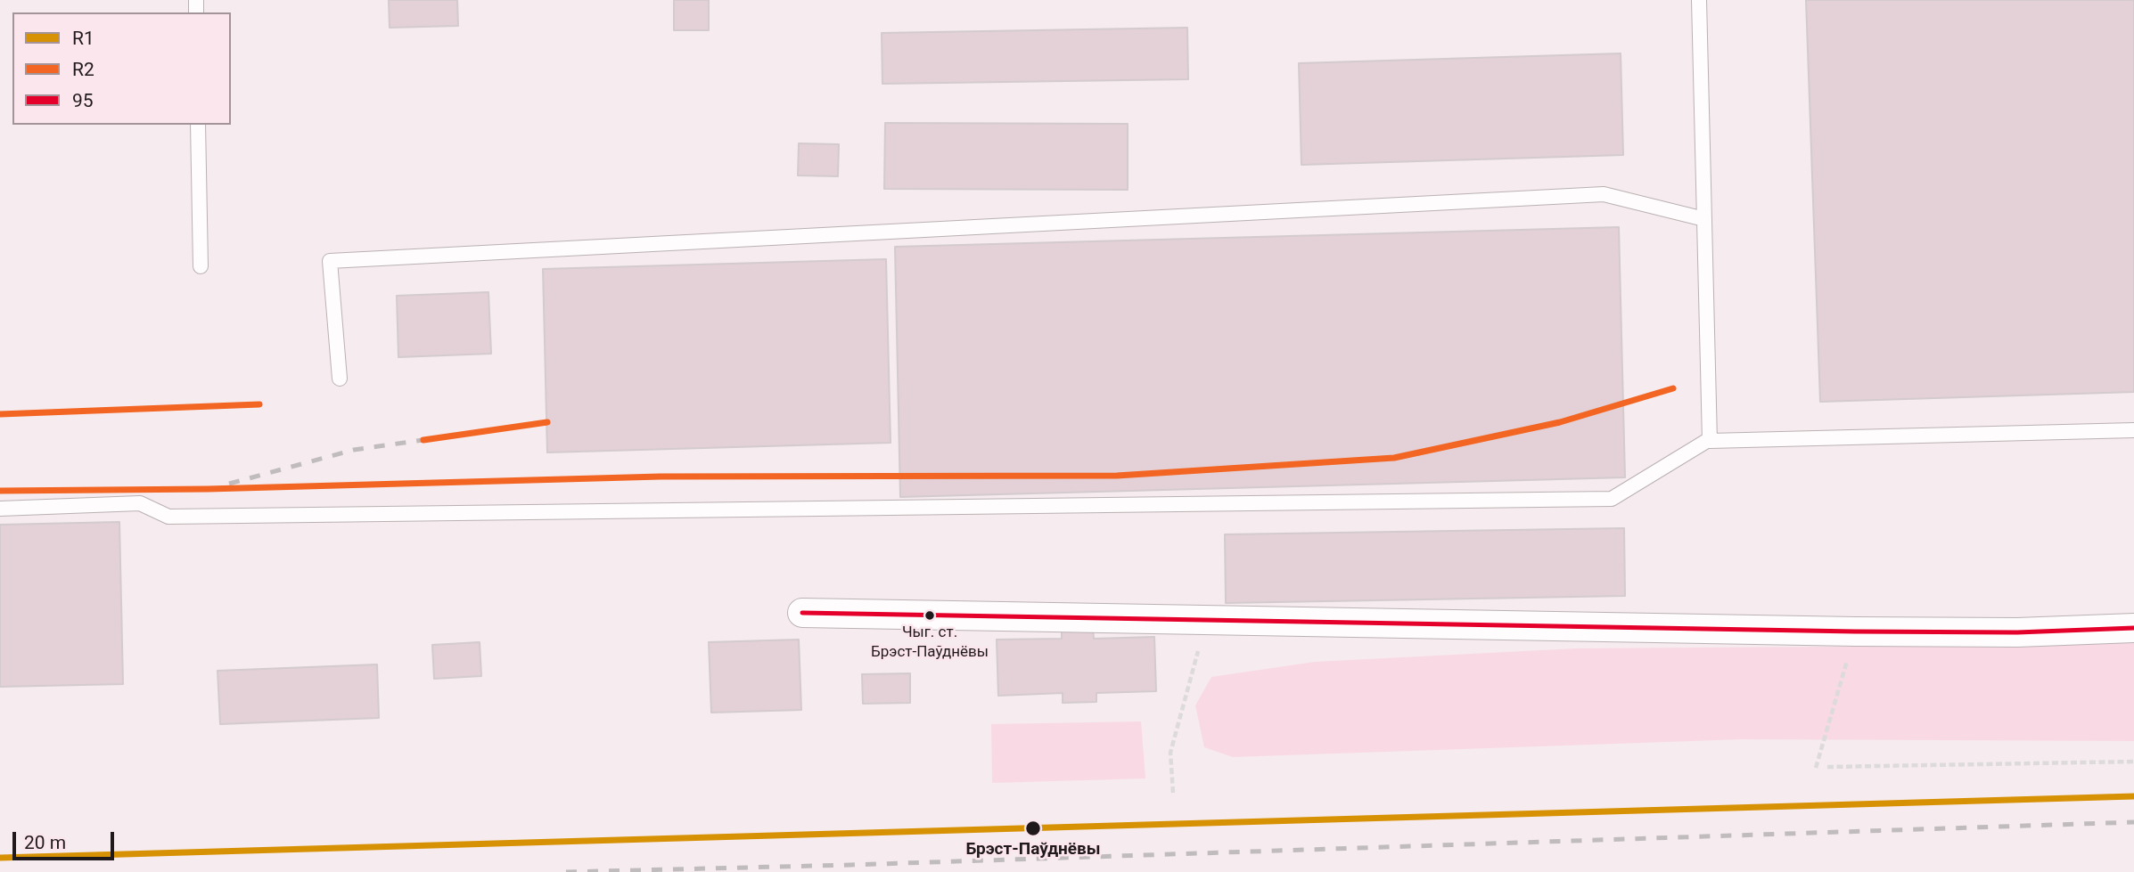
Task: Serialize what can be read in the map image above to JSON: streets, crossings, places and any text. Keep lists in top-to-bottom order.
{
  "places": ["Чыг. ст. Брэст-Паўднёвы", "Брэст-Паўднёвы"],
  "lines": ["transit line R2", "transit line 95", "transit line R1"],
  "legend": ["R1", "R2", "95"],
  "scale_bar": "20 m"
}
